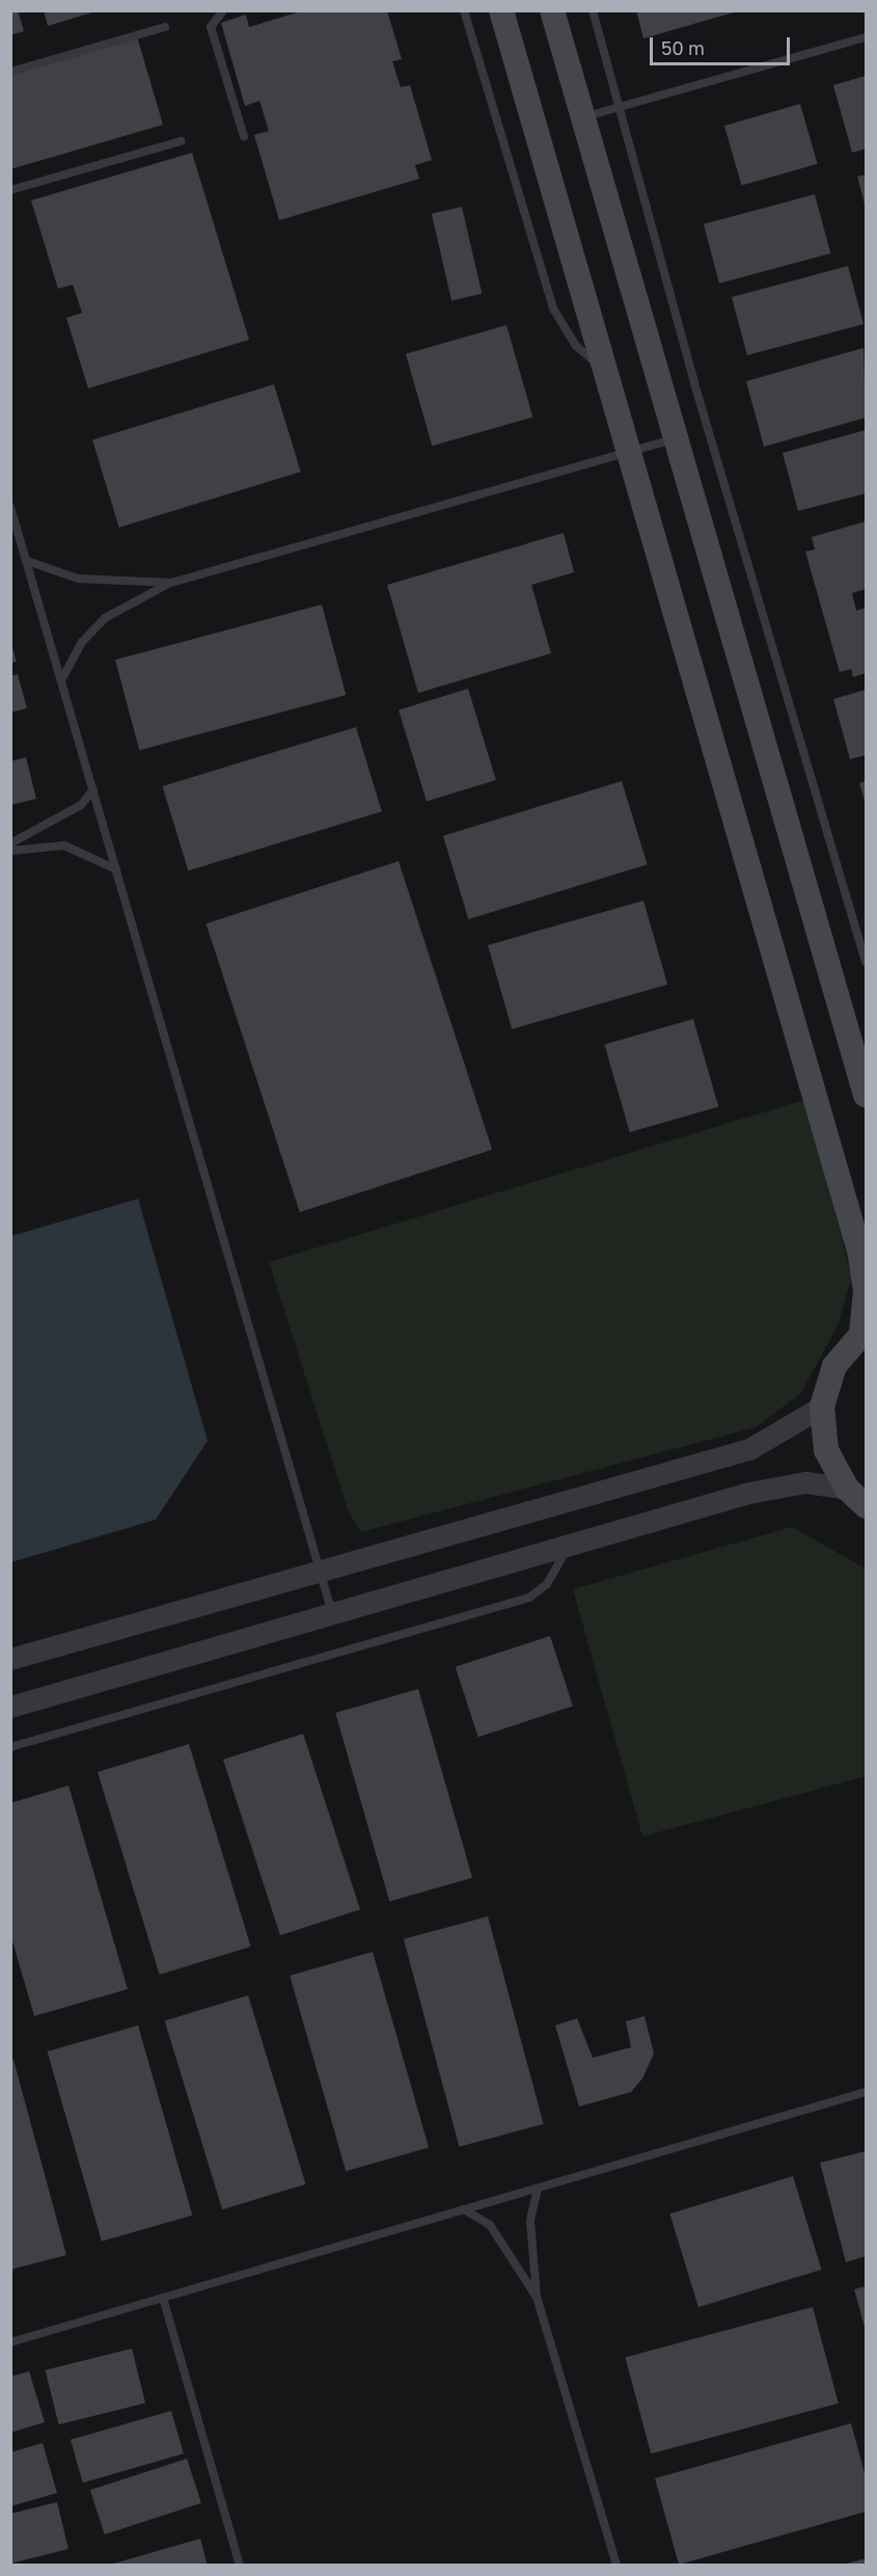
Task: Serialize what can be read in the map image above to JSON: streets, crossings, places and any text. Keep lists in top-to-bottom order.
{
  "scale_bar": "50 m"
}
